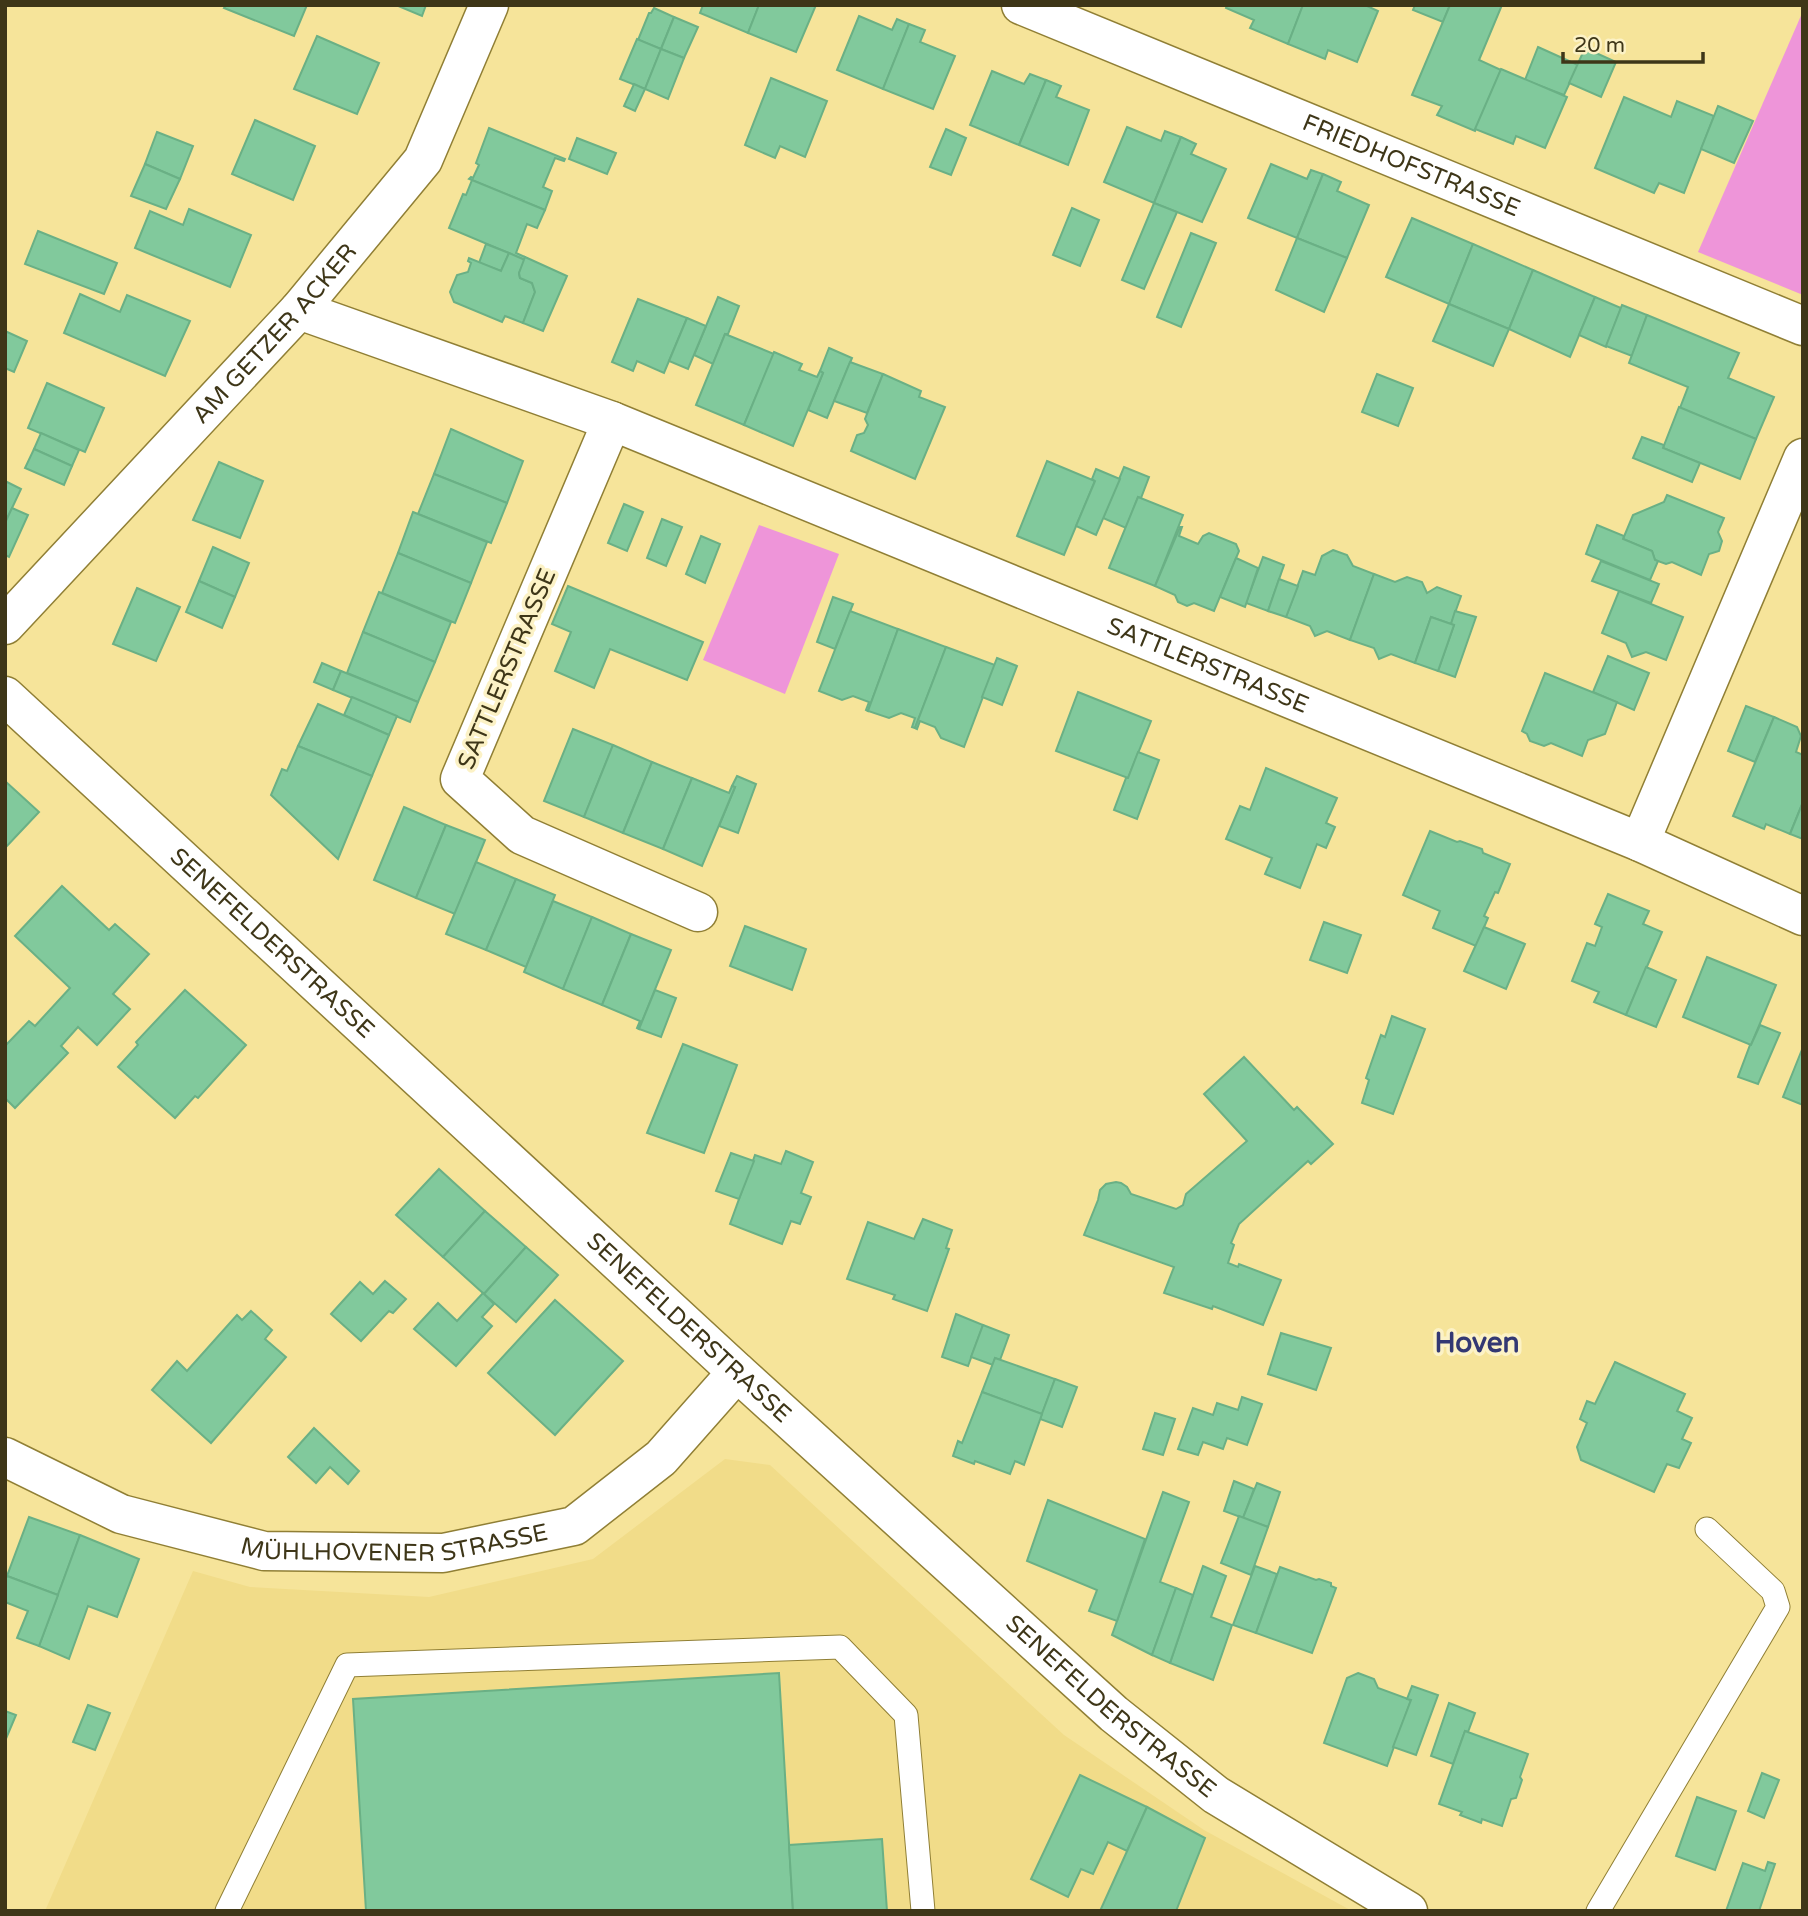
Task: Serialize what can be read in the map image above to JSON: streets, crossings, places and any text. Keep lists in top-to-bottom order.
{
  "streets": {
    "street": [
      "FRIEDHOFSTRASSE",
      "AM GETZER ACKER",
      "SATTLERSTRASSE",
      "SENEFELDERSTRASSE",
      "MÜHLHOVENER STRASSE"
    ]
  },
  "crossings": [
    ["AM GETZER ACKER", "SATTLERSTRASSE"],
    ["SENEFELDERSTRASSE", "MÜHLHOVENER STRASSE"]
  ],
  "districts": ["Hoven"],
  "scale_bar": "20 m"
}
